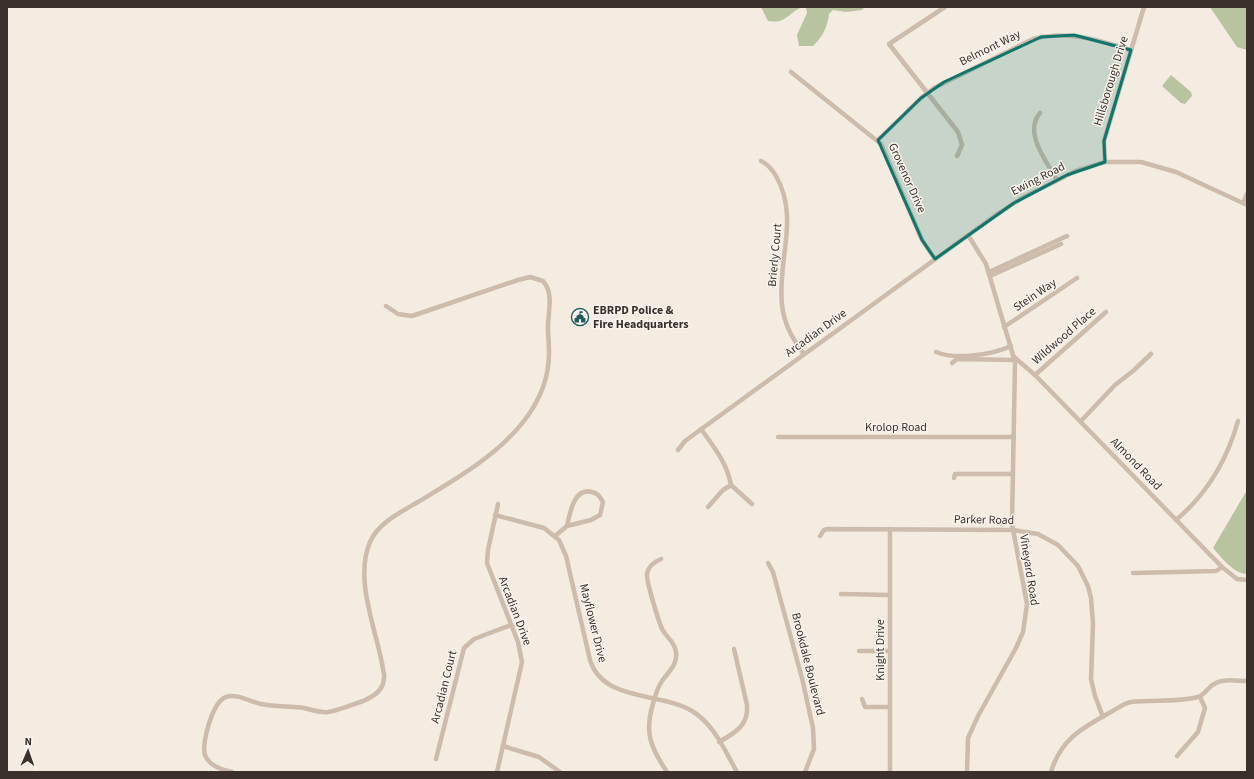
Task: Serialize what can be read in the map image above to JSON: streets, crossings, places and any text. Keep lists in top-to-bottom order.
{
  "streets": {
    "street": [
      "Belmont Way",
      "Hillsborough Drive",
      "Grovenor Drive",
      "Ewing Road",
      "Brierly Court",
      "Stein Way",
      "Arcadian Drive",
      "Wildwood Place",
      "Krolop Road",
      "Almond Road",
      "Parker Road",
      "Vineyard Road",
      "Mayflower Drive",
      "Knight Drive",
      "Brookdale Boulevard",
      "Arcadian Court"
    ]
  },
  "crossings": [
    ["Belmont Way", "Hillsborough Drive"],
    ["Belmont Way", "Grovenor Drive"],
    ["Hillsborough Drive", "Ewing Road"],
    ["Grovenor Drive", "Arcadian Drive"],
    ["Ewing Road", "Arcadian Drive"],
    ["Brierly Court", "Arcadian Drive"],
    ["Arcadian Drive", "Arcadian Court"],
    ["Wildwood Place", "Almond Road"],
    ["Krolop Road", "Vineyard Road"],
    ["Almond Road", "Vineyard Road"],
    ["Parker Road", "Vineyard Road"],
    ["Parker Road", "Knight Drive"]
  ],
  "places": {
    "public building": ["EBRPD Police & Fire Headquarters"]
  },
  "north": "top"
}
